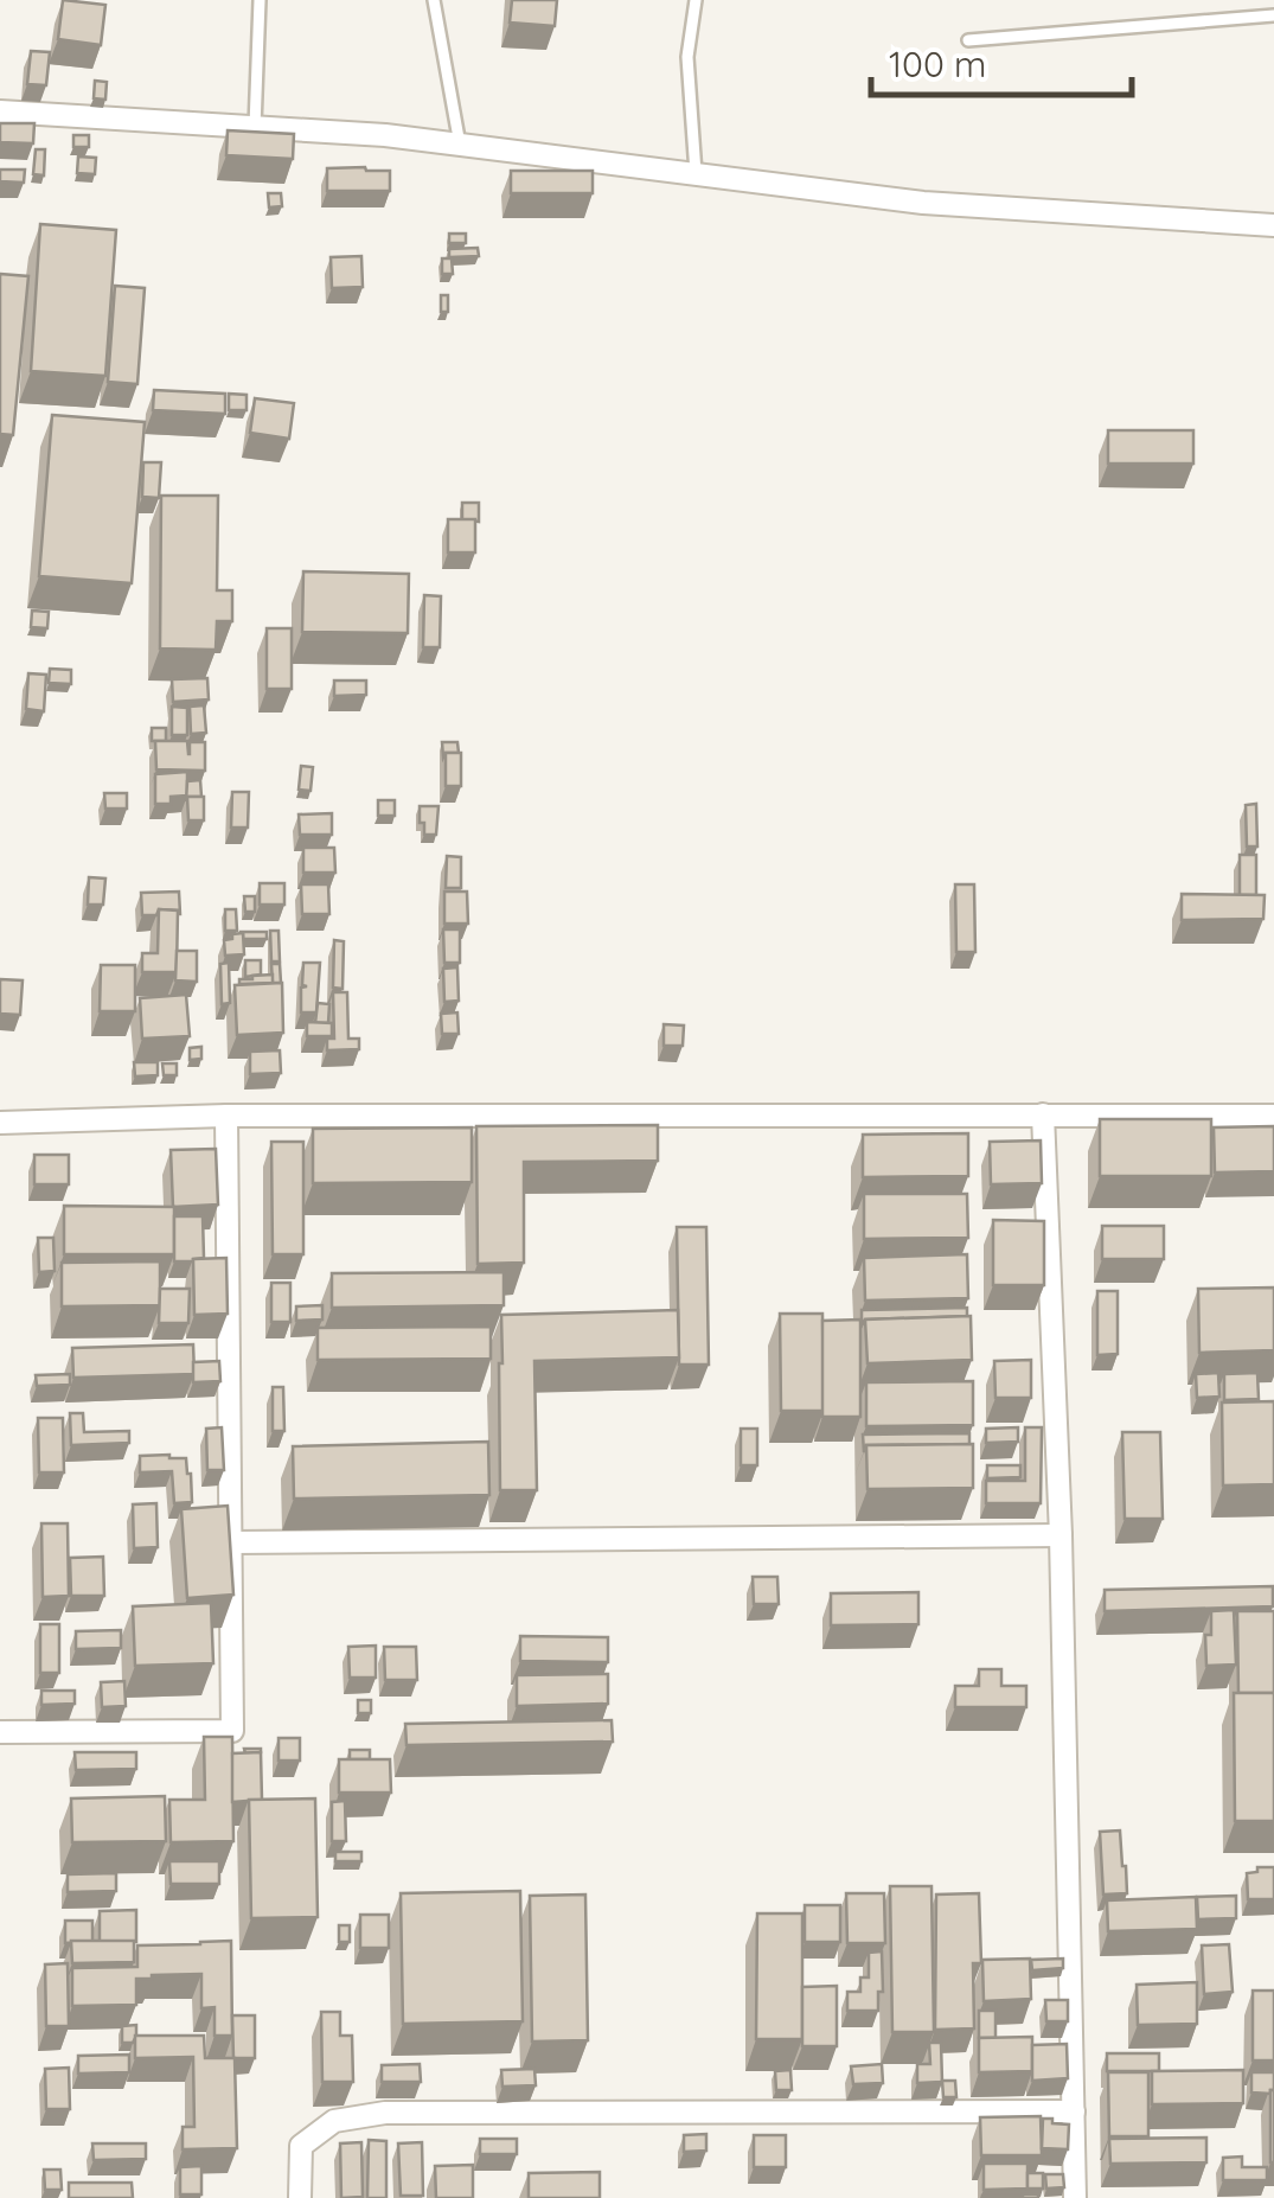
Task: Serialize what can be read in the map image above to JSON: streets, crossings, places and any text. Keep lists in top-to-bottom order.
{
  "scale_bar": "100 m"
}
